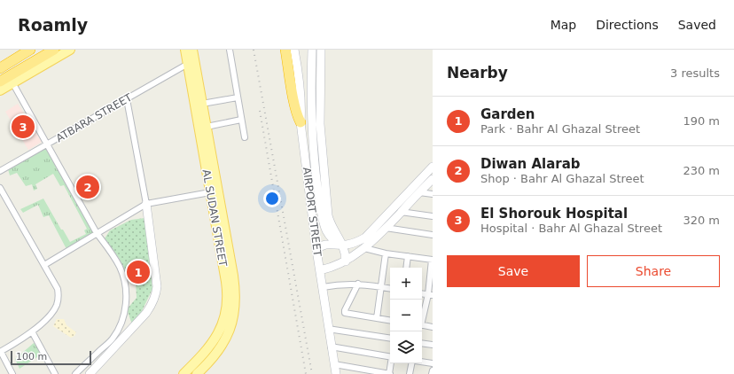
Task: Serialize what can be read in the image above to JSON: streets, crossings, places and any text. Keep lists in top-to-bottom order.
{
  "streets": {
    "main road": ["AL SUDAN STREET"],
    "street": ["ATBARA STREET", "AIRPORT STREET"]
  },
  "crossings": [
    ["ATBARA STREET", "AL SUDAN STREET"]
  ],
  "scale_bar": "100 m",
  "page": {
    "header": "Roamly",
    "nav": ["Map", "Directions", "Saved"],
    "heading": ["Nearby", "3 results"],
    "list": [
      {
        "mark": "1",
        "name": "Garden",
        "note": "Park · Bahr Al Ghazal Street",
        "value": "190 m"
      },
      {
        "mark": "2",
        "name": "Diwan Alarab",
        "note": "Shop · Bahr Al Ghazal Street",
        "value": "230 m"
      },
      {
        "mark": "3",
        "name": "El Shorouk Hospital",
        "note": "Hospital · Bahr Al Ghazal Street",
        "value": "320 m"
      }
    ],
    "pins": ["3", "2", "1"],
    "buttons": ["Save", "Share"],
    "map_buttons": ["+", "−"],
    "scale": "100 m"
  }
}
